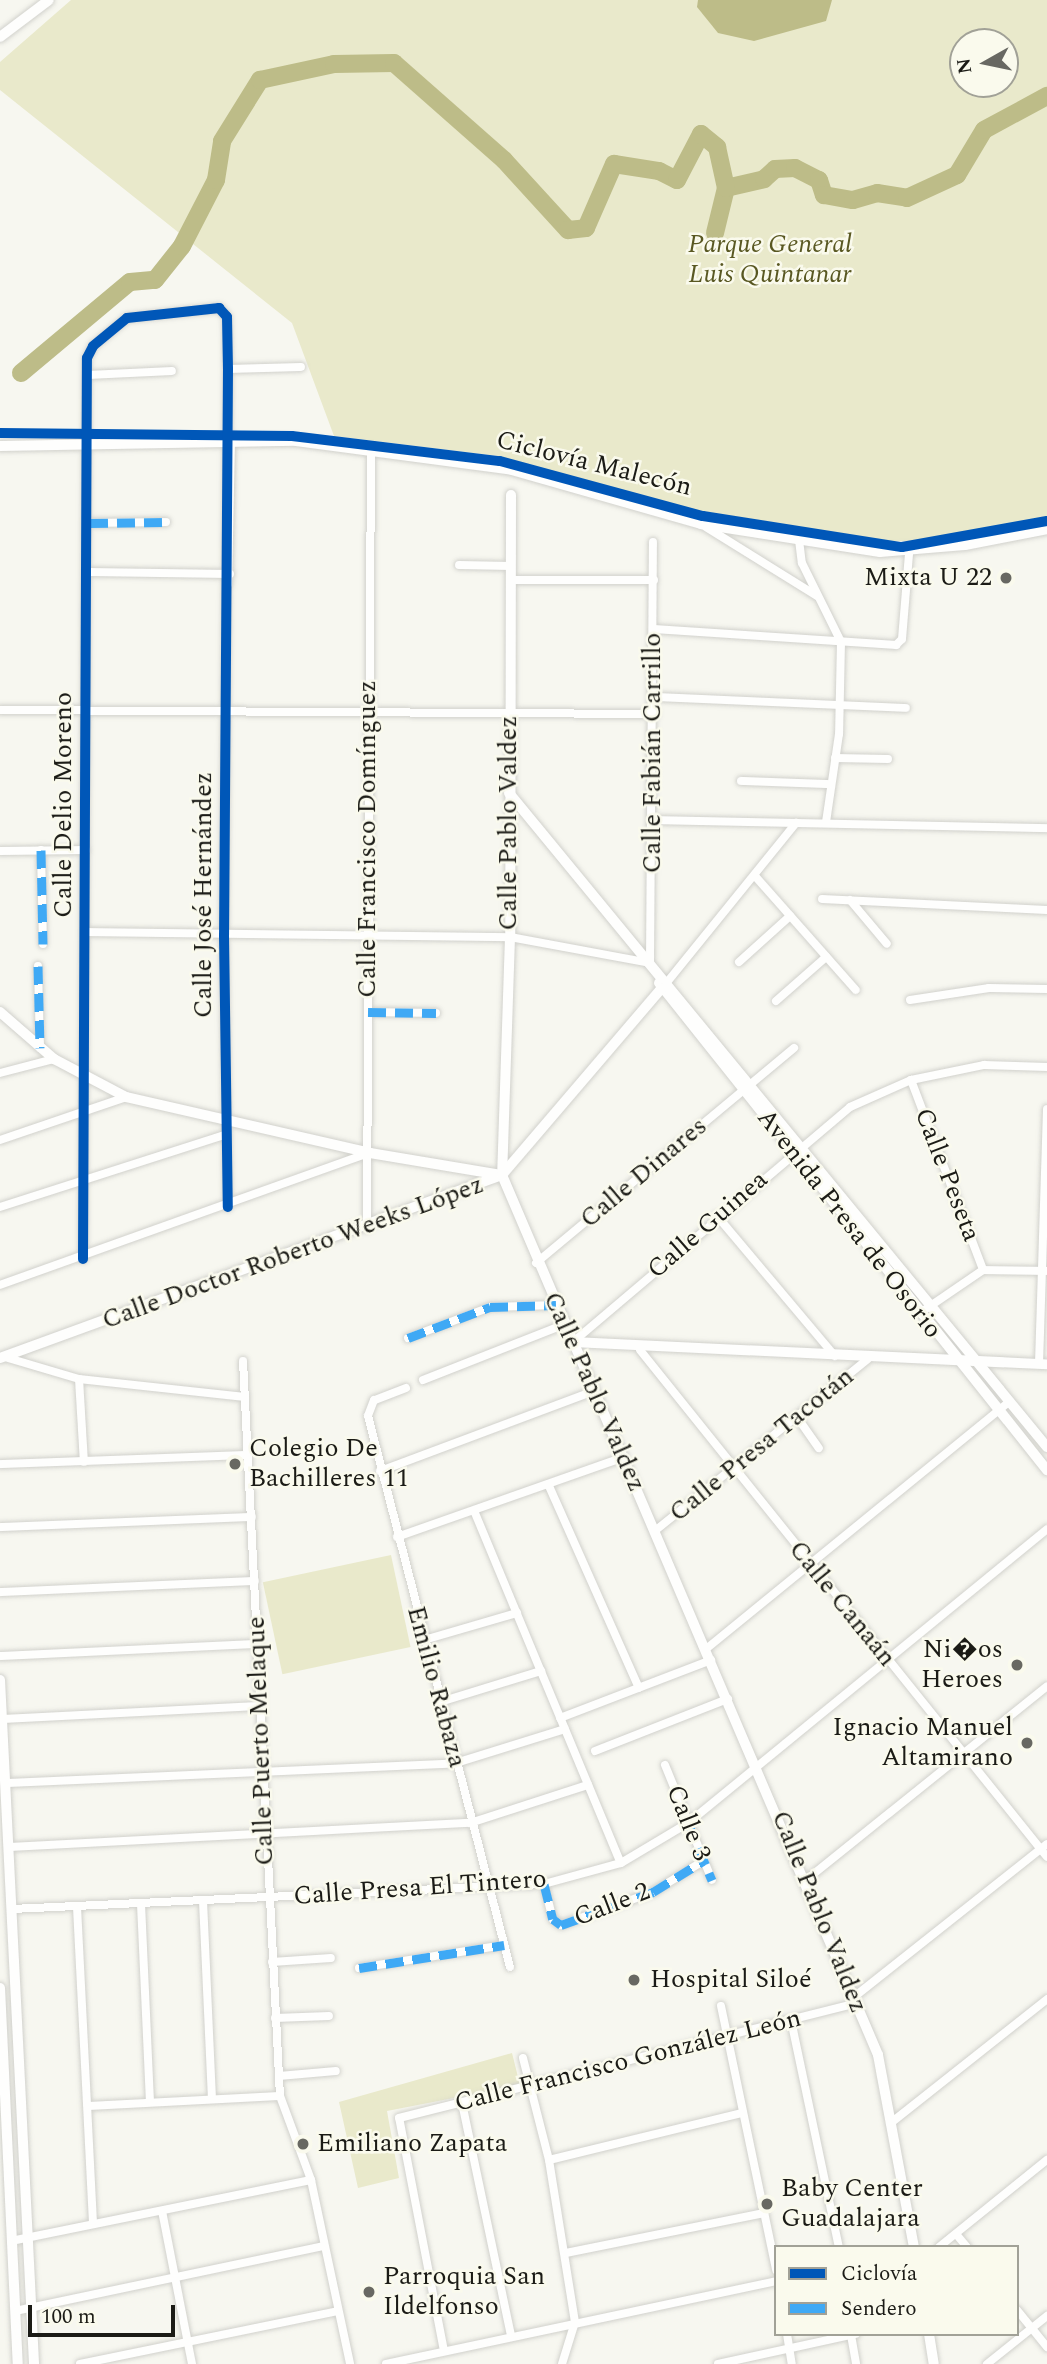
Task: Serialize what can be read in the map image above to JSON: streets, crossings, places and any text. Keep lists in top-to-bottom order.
{
  "streets": {
    "street": [
      "Calle Fabián Carrillo",
      "Calle Delio Moreno",
      "Calle Pablo Valdez",
      "Calle Francisco Domínguez",
      "Calle José Hernández",
      "Calle Dinares",
      "Calle Peseta",
      "Avenida Presa de Osorio",
      "Calle Guinea",
      "Calle Doctor Roberto Weeks López",
      "Calle Presa Tacotán",
      "Calle Canaán",
      "Emilio Rabaza",
      "Calle Puerto Melaque",
      "Calle 3",
      "Calle Presa El Tintero",
      "Calle 2",
      "Calle Francisco González León"
    ],
    "cycle path": ["Ciclovía Malecón"]
  },
  "crossings": [
    ["Calle Fabián Carrillo", "Avenida Presa de Osorio"],
    ["Calle Delio Moreno", "Calle José Hernández"],
    ["Calle Pablo Valdez", "Calle Dinares"],
    ["Calle Pablo Valdez", "Avenida Presa de Osorio"],
    ["Calle Pablo Valdez", "Calle Guinea"],
    ["Calle Pablo Valdez", "Calle Doctor Roberto Weeks López"],
    ["Calle Pablo Valdez", "Calle Presa Tacotán"],
    ["Calle Pablo Valdez", "Calle Presa El Tintero"],
    ["Calle Pablo Valdez", "Calle Francisco González León"],
    ["Calle Francisco Domínguez", "Calle Doctor Roberto Weeks López"],
    ["Calle Dinares", "Avenida Presa de Osorio"],
    ["Calle Peseta", "Calle Guinea"],
    ["Avenida Presa de Osorio", "Calle Guinea"],
    ["Avenida Presa de Osorio", "Calle Doctor Roberto Weeks López"],
    ["Calle Presa Tacotán", "Calle Canaán"],
    ["Calle Canaán", "Calle Presa El Tintero"],
    ["Emilio Rabaza", "Calle Presa El Tintero"],
    ["Calle Puerto Melaque", "Calle Presa El Tintero"],
    ["Calle 3", "Calle Presa El Tintero"],
    ["Calle 3", "Calle 2"],
    ["Calle Presa El Tintero", "Calle 2"]
  ],
  "parks": ["Parque General Luis Quintanar"],
  "places": [
    "Mixta U 22",
    "Colegio De Bachilleres 11",
    "Ni�os Heroes",
    "Ignacio Manuel Altamirano",
    "Hospital Siloé",
    "Emiliano Zapata",
    "Baby Center Guadalajara",
    "Parroquia San Ildelfonso"
  ],
  "legend": ["Ciclovía", "Sendero"],
  "scale_bar": "100 m",
  "north": "left"
}
